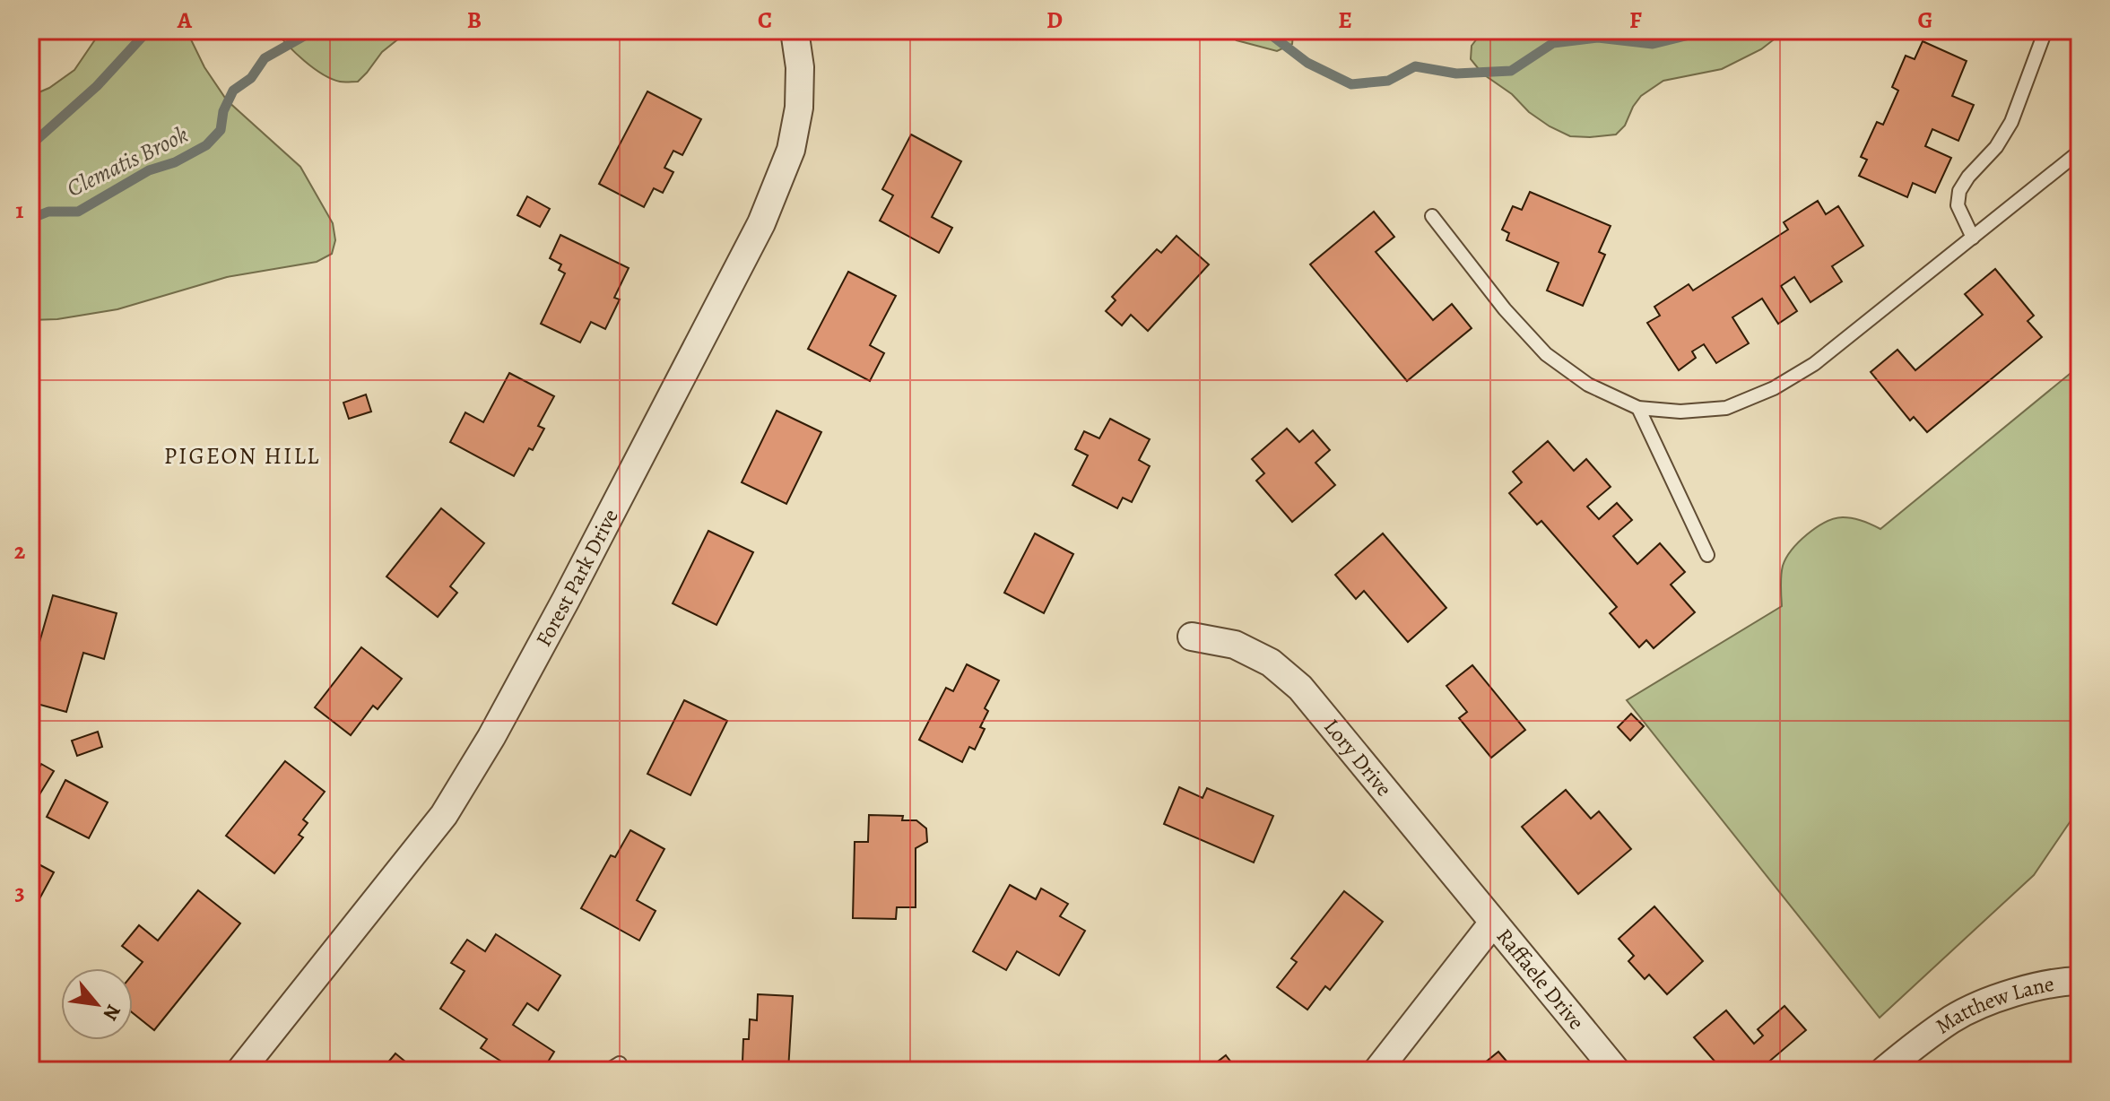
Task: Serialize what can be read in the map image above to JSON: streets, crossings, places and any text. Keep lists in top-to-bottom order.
{
  "streets": {
    "street": [
      "Forest Park Drive",
      "Lory Drive",
      "Raffaele Drive",
      "Matthew Lane"
    ]
  },
  "crossings": [
    ["Lory Drive", "Raffaele Drive"]
  ],
  "districts": ["PIGEON HILL"],
  "water": ["Clematis Brook"],
  "north": "bottom right",
  "grid": {
    "columns": [
      "A",
      "B",
      "C",
      "D",
      "E",
      "F",
      "G"
    ],
    "rows": ["1", "2", "3"]
  }
}
